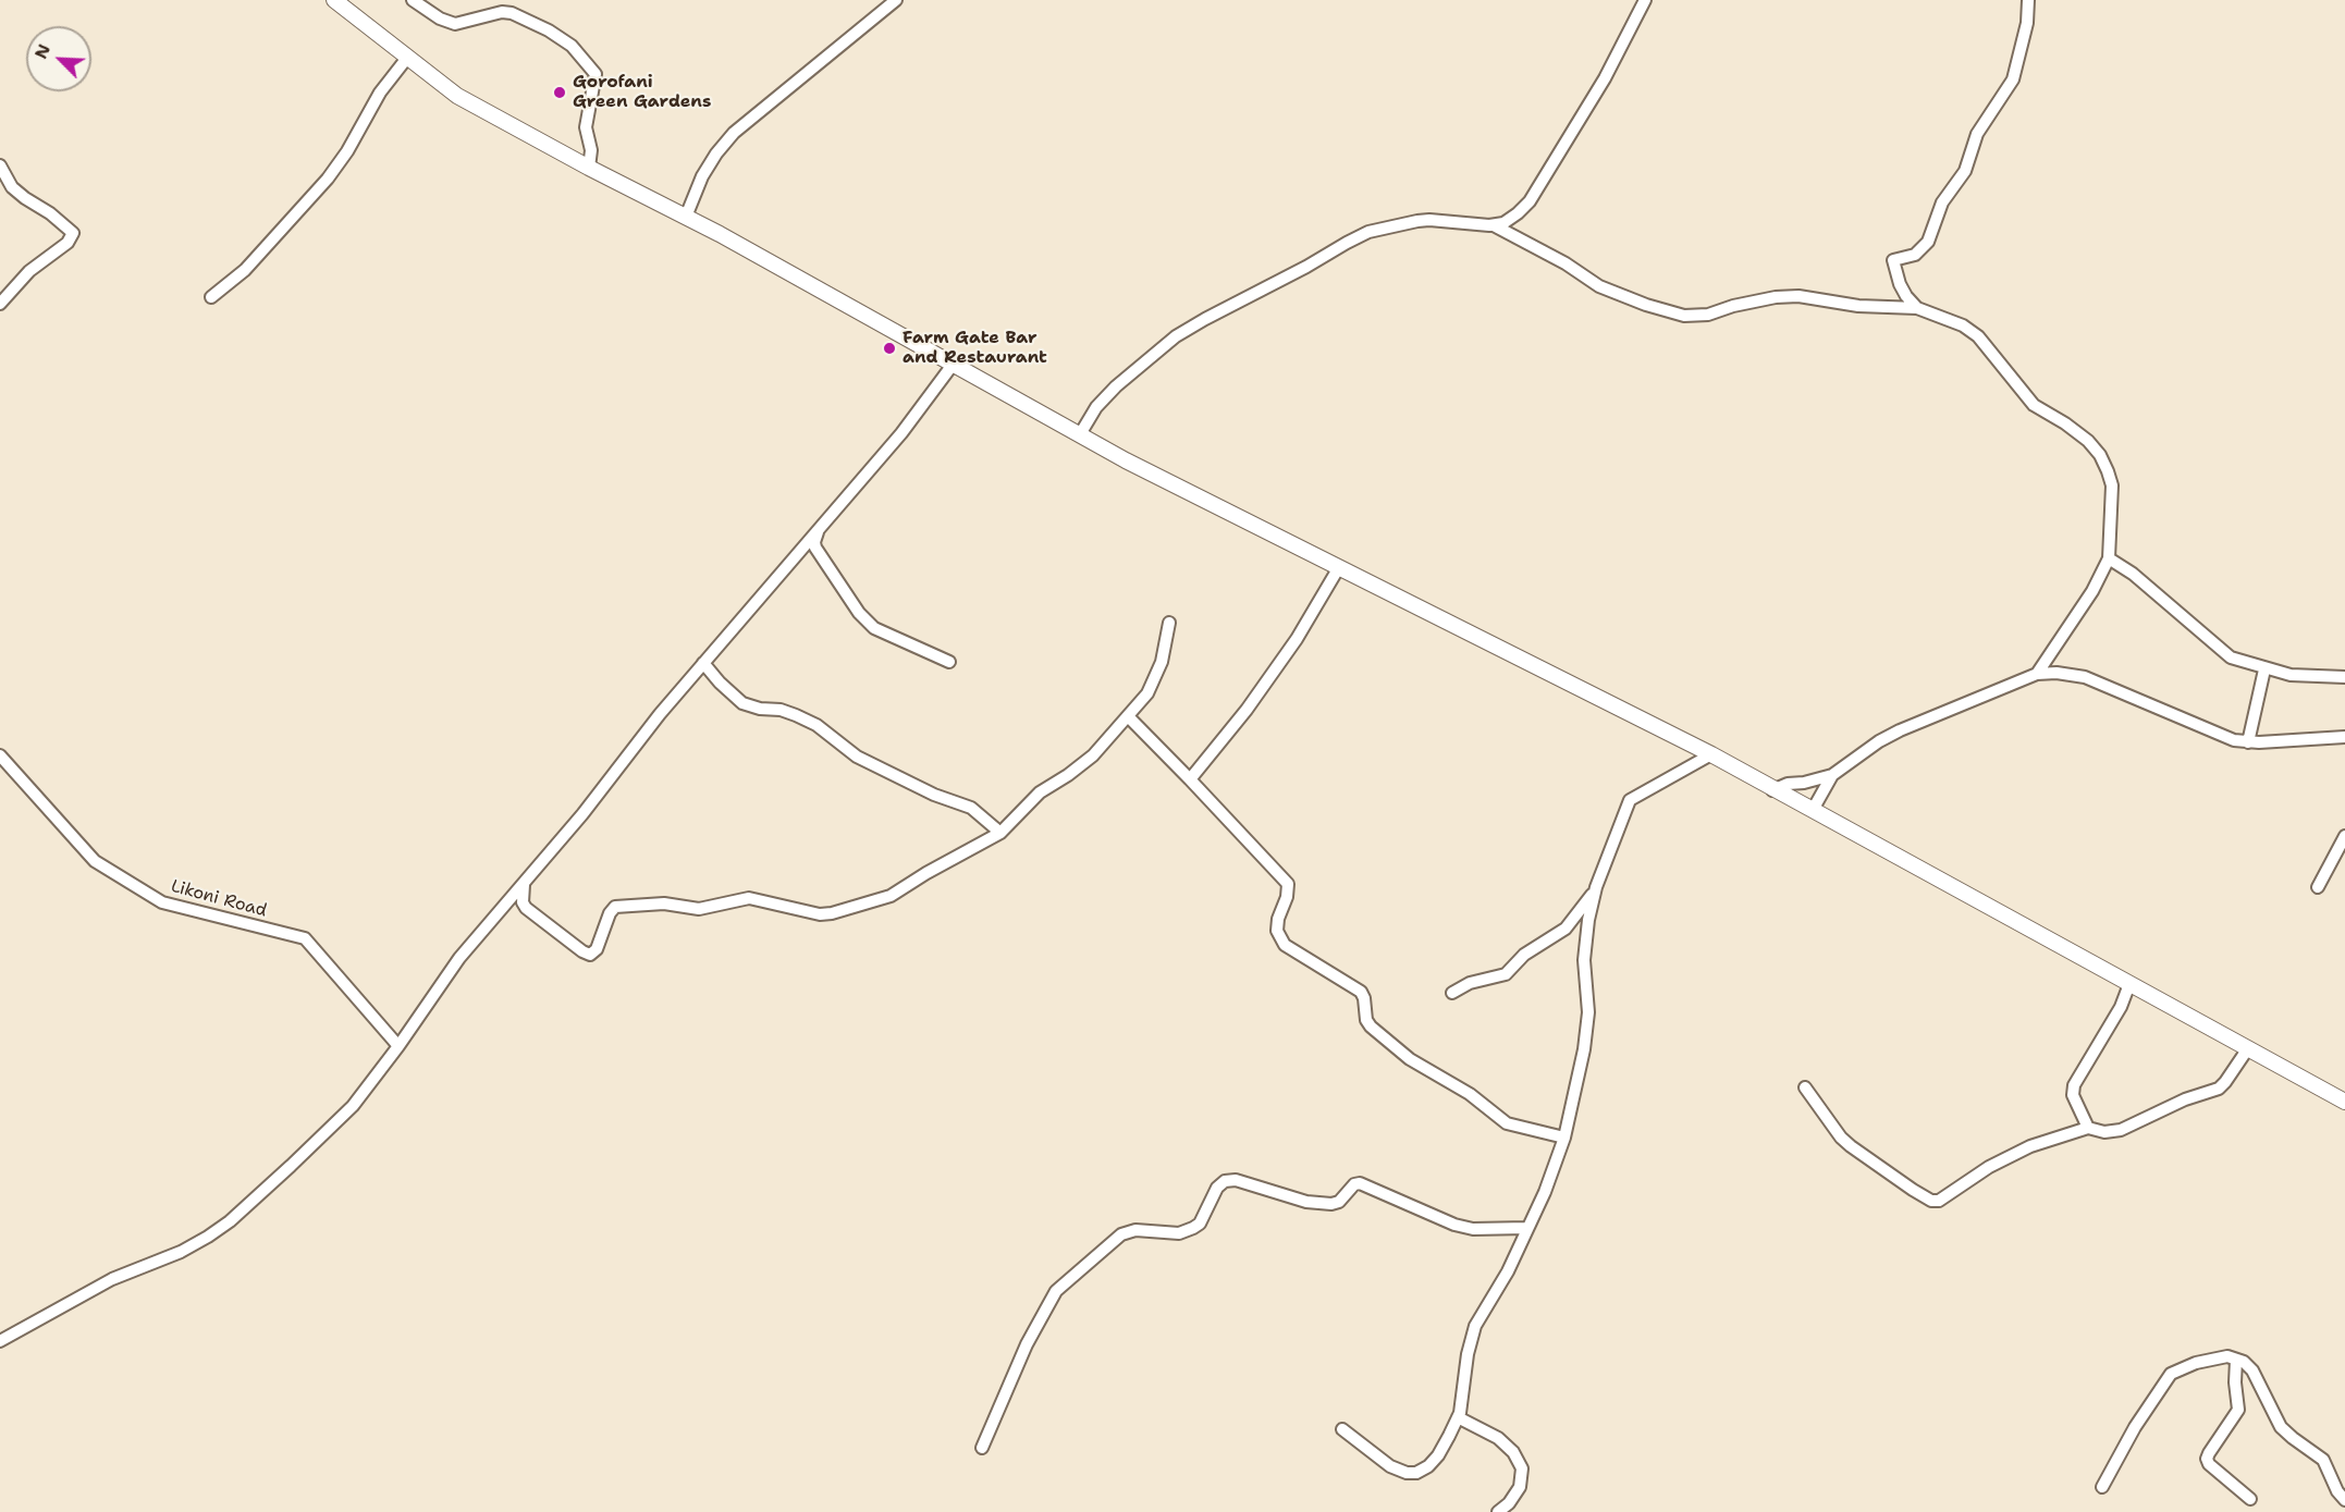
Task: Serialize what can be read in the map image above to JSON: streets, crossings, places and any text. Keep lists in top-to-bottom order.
{
  "streets": {
    "street": ["Likoni Road"]
  },
  "places": ["Gorofani Green Gardens", "Farm Gate Bar and Restaurant"],
  "north": "top left"
}
